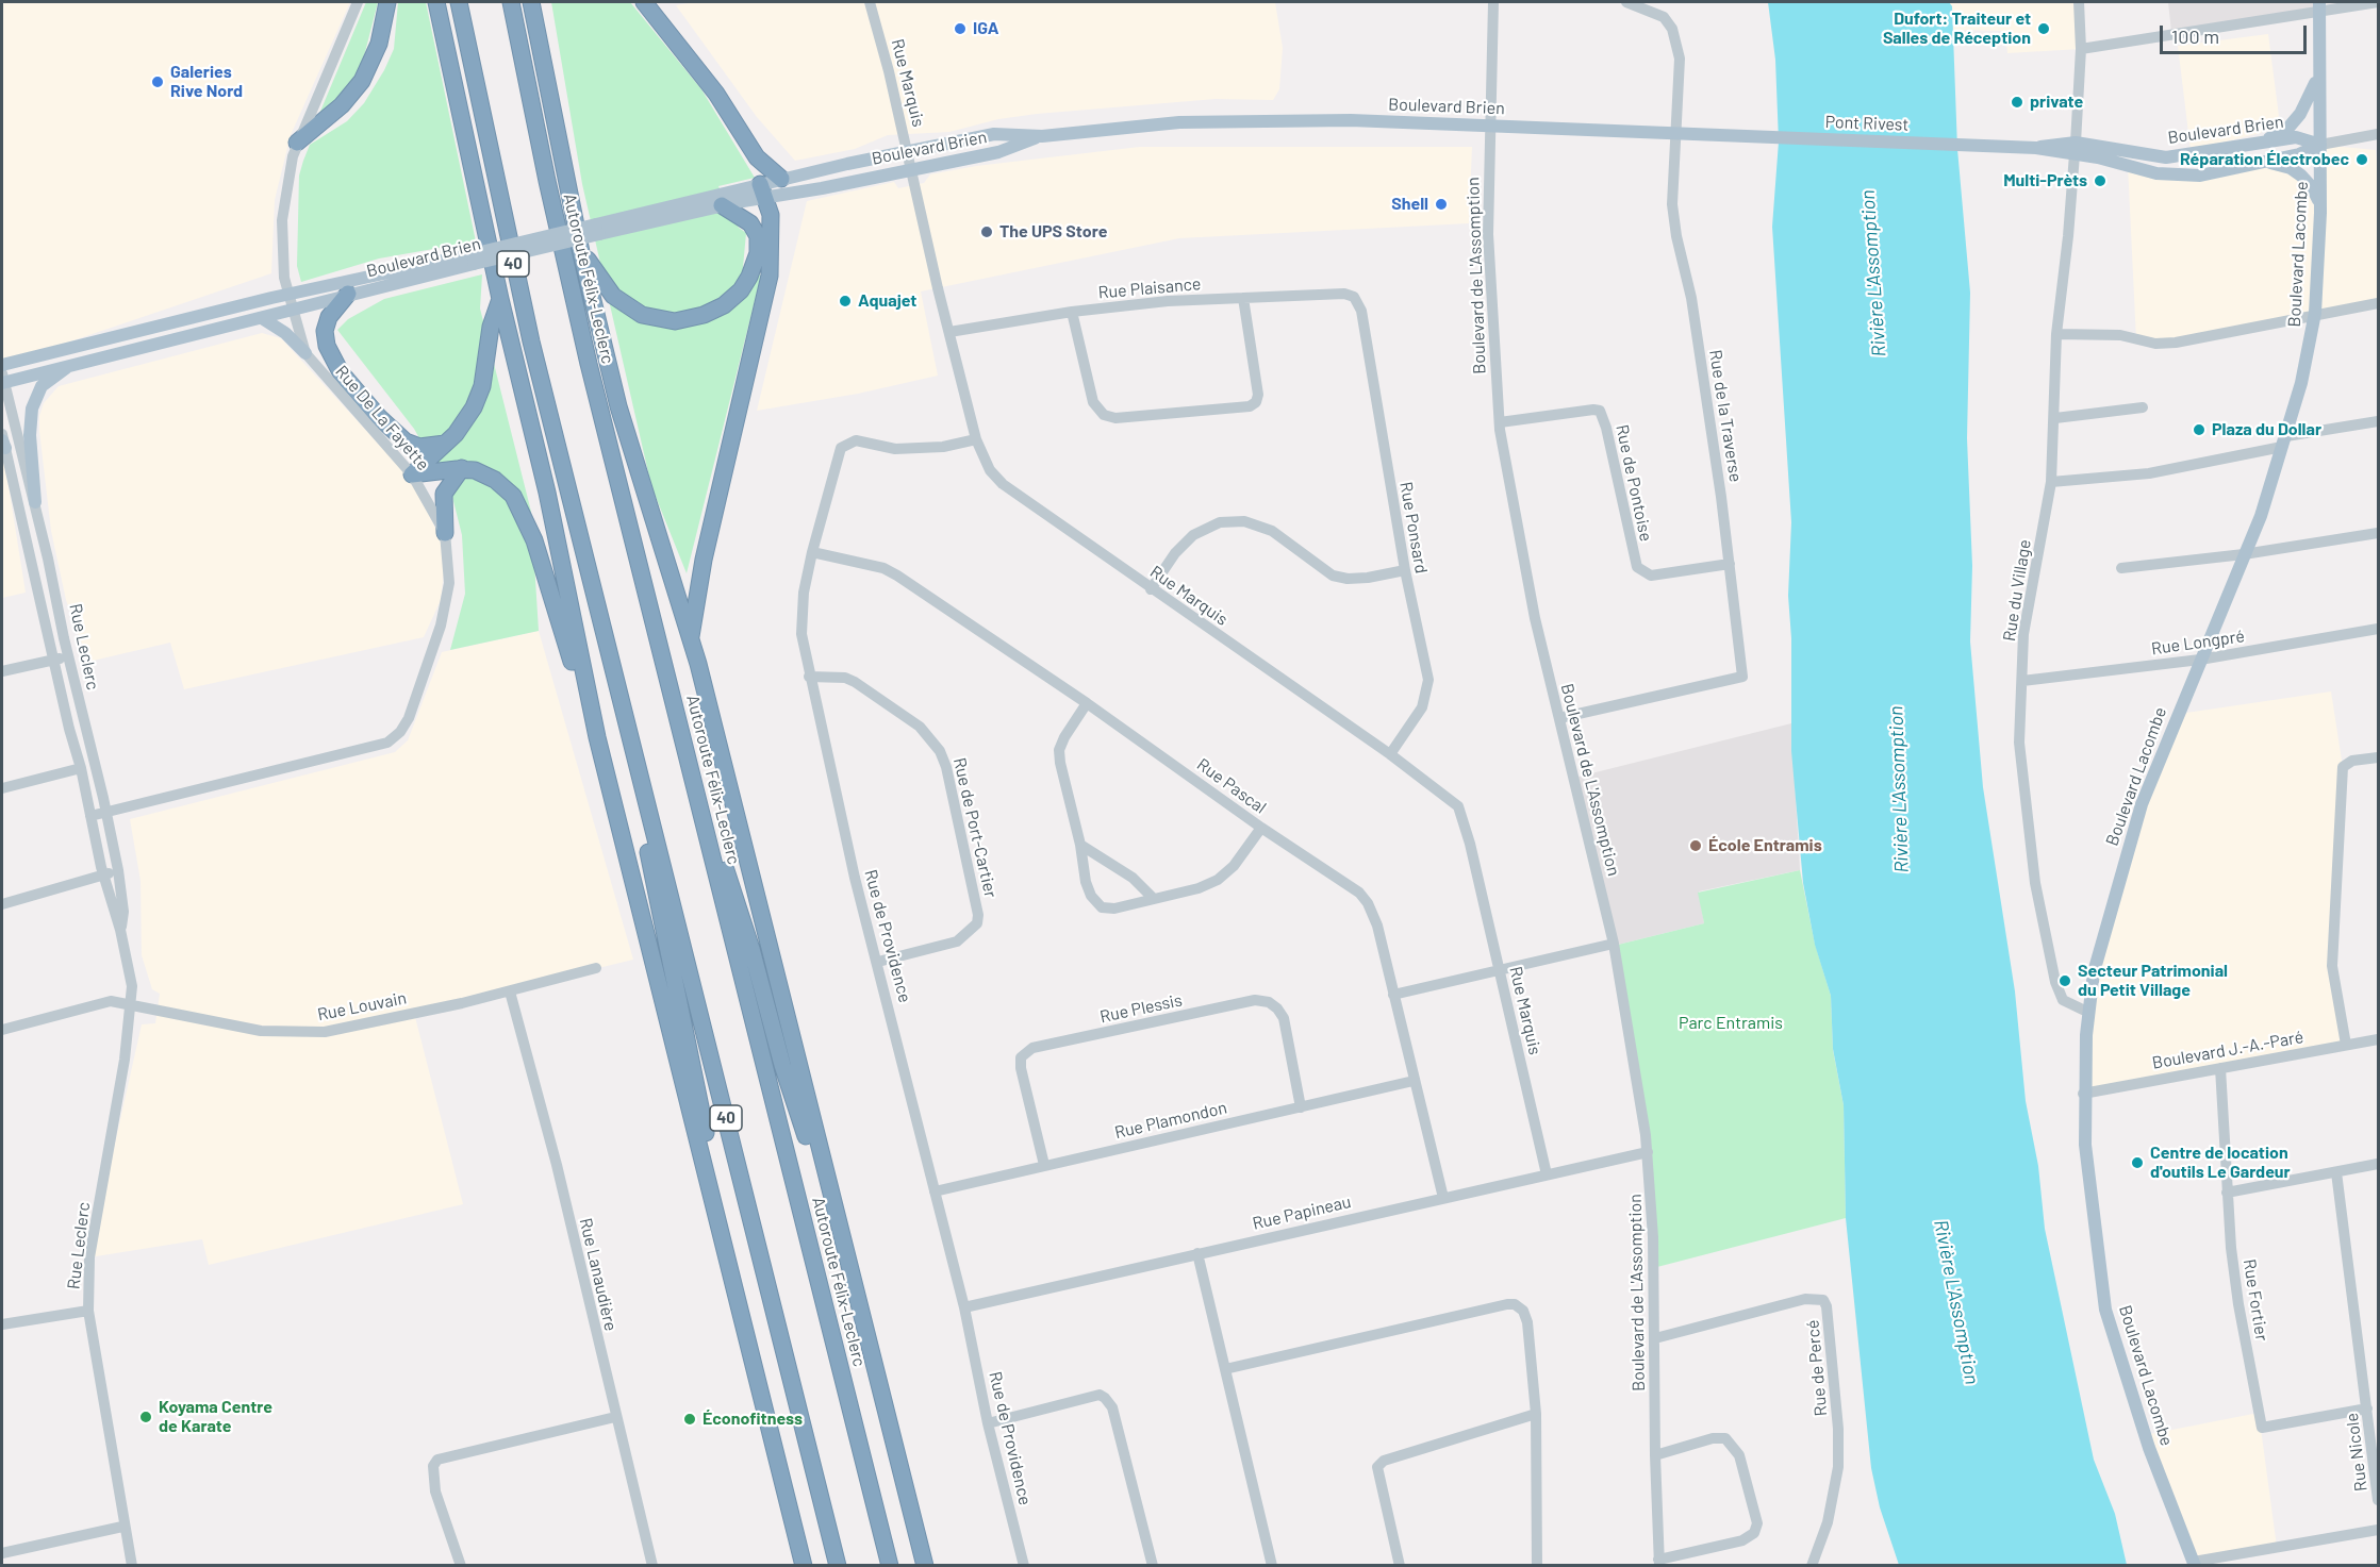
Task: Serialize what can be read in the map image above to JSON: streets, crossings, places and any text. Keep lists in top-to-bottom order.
{
  "streets": {
    "highway": ["40", "Autoroute Félix-Leclerc"],
    "main road": ["Boulevard Brien", "Pont Rivest", "Boulevard Lacombe"],
    "street": [
      "Rue Marquis",
      "Boulevard de L'Assomption",
      "Rue Plaisance",
      "Rue de la Traverse",
      "Rue De La Fayette",
      "Rue de Pontoise",
      "Rue Ponsard",
      "Rue du Village",
      "Rue Longpré",
      "Rue Leclerc",
      "Rue Pascal",
      "Rue de Port-Cartier",
      "Rue de Providence",
      "Rue Louvain",
      "Rue Plessis",
      "Boulevard J.-A.-Paré",
      "Rue Plamondon",
      "Rue Papineau",
      "Rue Lanaudière",
      "Rue Fortier",
      "Rue de Percé",
      "Rue Nicole"
    ]
  },
  "crossings": [
    ["Rue Marquis", "Boulevard Brien"],
    ["Rue Marquis", "Rue Plaisance"],
    ["Rue Marquis", "Rue Ponsard"],
    ["Rue Marquis", "Rue de Providence"],
    ["Rue Marquis", "Rue Papineau"],
    ["Boulevard Brien", "Pont Rivest"],
    ["Boulevard Brien", "Boulevard Lacombe"],
    ["Boulevard Brien", "Boulevard de L'Assomption"],
    ["Boulevard Brien", "Rue de la Traverse"],
    ["Boulevard Brien", "Rue De La Fayette"],
    ["Boulevard Brien", "Rue du Village"],
    ["Boulevard Brien", "Rue Leclerc"],
    ["Boulevard Lacombe", "Rue du Village"],
    ["Boulevard Lacombe", "Rue Longpré"],
    ["Boulevard Lacombe", "Boulevard J.-A.-Paré"],
    ["Boulevard de L'Assomption", "Rue de la Traverse"],
    ["Boulevard de L'Assomption", "Rue de Pontoise"],
    ["Boulevard de L'Assomption", "Rue Papineau"],
    ["Boulevard de L'Assomption", "Rue de Percé"],
    ["Rue Plaisance", "Rue Ponsard"],
    ["Rue de la Traverse", "Rue de Pontoise"],
    ["Rue De La Fayette", "Rue Leclerc"],
    ["Rue du Village", "Rue Longpré"],
    ["Rue Leclerc", "Rue Louvain"],
    ["Rue Pascal", "Rue de Providence"],
    ["Rue Pascal", "Rue Plamondon"],
    ["Rue Pascal", "Rue Papineau"],
    ["Rue de Port-Cartier", "Rue de Providence"],
    ["Rue de Providence", "Rue Plamondon"],
    ["Rue de Providence", "Rue Papineau"],
    ["Rue Louvain", "Rue Lanaudière"],
    ["Rue Plessis", "Rue Plamondon"],
    ["Boulevard J.-A.-Paré", "Rue Fortier"],
    ["Rue Fortier", "Rue Nicole"]
  ],
  "water": ["Rivière L'Assomption"],
  "parks": ["Parc Entramis"],
  "places": [
    "IGA",
    "Dufort: Traiteur et Salles de Réception",
    "Galeries Rive Nord",
    "private",
    "Réparation Électrobec",
    "Multi-Prèts",
    "Shell",
    "The UPS Store",
    "Aquajet",
    "Plaza du Dollar",
    "École Entramis",
    "Secteur Patrimonial du Petit Village",
    "Centre de location d'outils Le Gardeur",
    "Koyama Centre de Karate",
    "Éconofitness"
  ],
  "scale_bar": "100 m"
}
